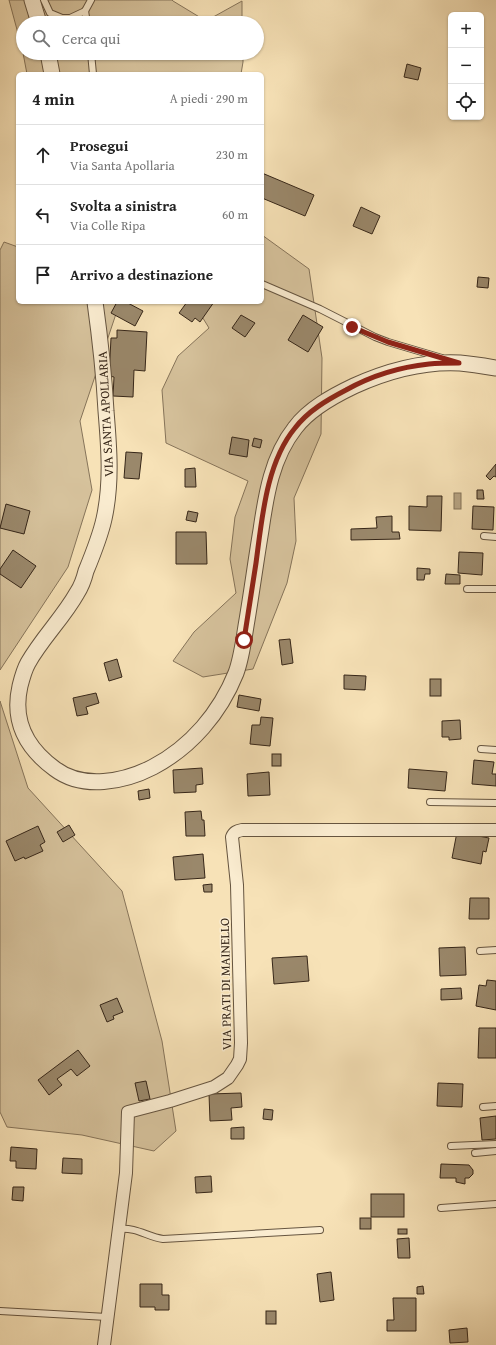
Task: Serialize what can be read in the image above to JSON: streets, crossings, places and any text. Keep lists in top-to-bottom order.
{
  "streets": {
    "street": ["VIA SANTA APOLLARIA", "VIA PRATI DI MAINELLO"]
  },
  "page": {
    "map_buttons": ["+", "−"],
    "search": "Cerca qui",
    "heading": ["4 min", "A piedi · 290 m"],
    "list": [
      ["Prosegui", "Via Santa Apollaria", "230 m"],
      ["Svolta a sinistra", "Via Colle Ripa", "60 m"],
      "Arrivo a destinazione"
    ]
  }
}
